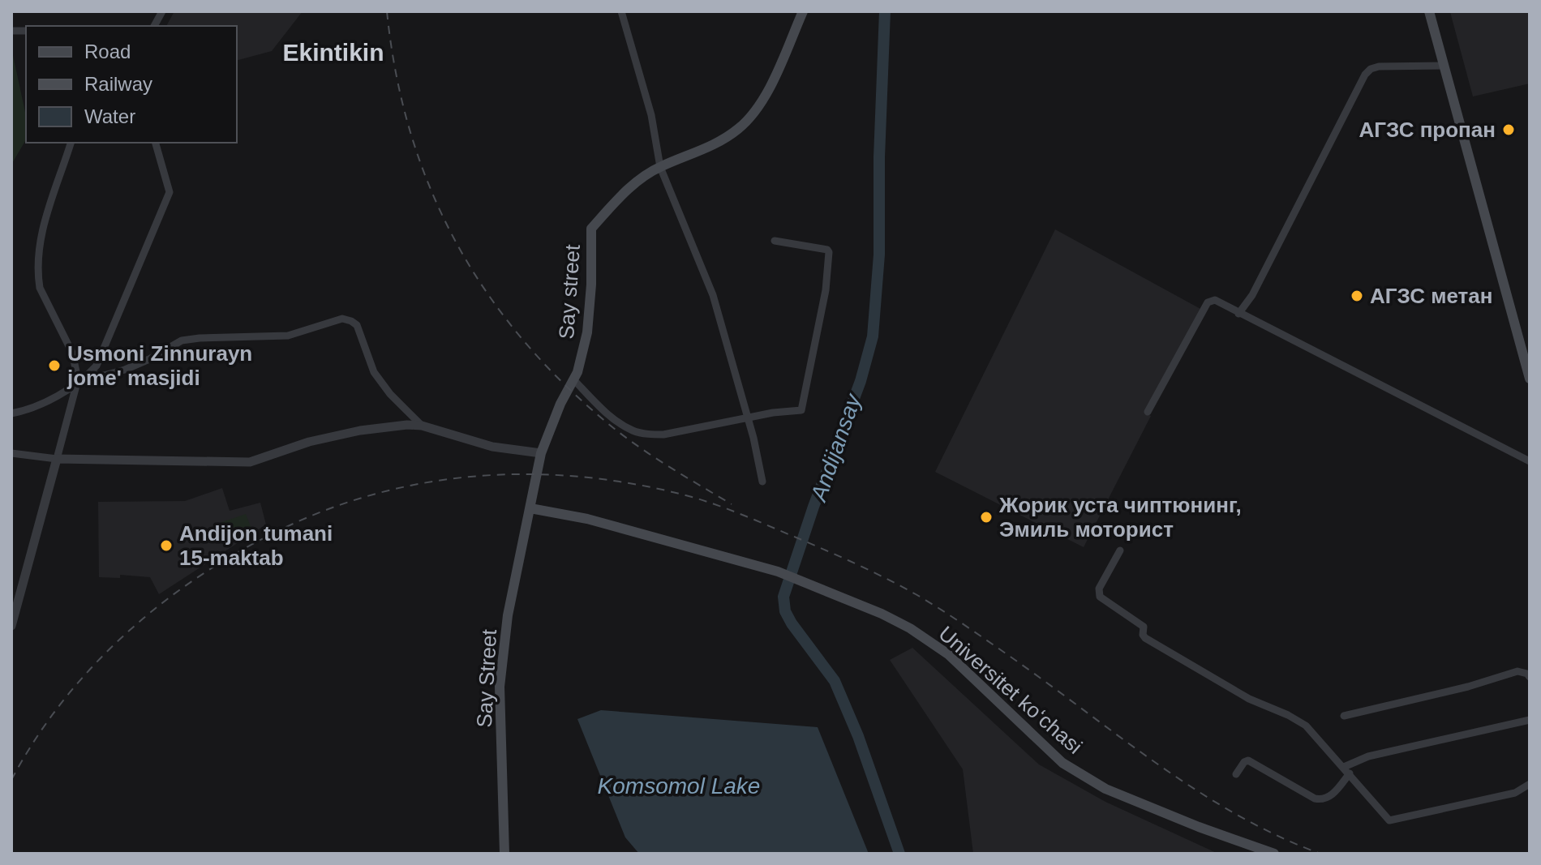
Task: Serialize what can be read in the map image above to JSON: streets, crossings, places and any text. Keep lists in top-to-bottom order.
{
  "streets": {
    "main road": ["Say street", "Say Street", "Universitet kо‘chasi"]
  },
  "crossings": [
    ["Say street", "Say Street"],
    ["Say street", "Universitet kо‘chasi"],
    ["Say Street", "Universitet kо‘chasi"]
  ],
  "districts": ["Ekintikin"],
  "water": ["Andijansay", "Komsomol Lake"],
  "places": [
    "АГЗС пропан",
    "АГЗС метан",
    "Usmoni Zinnurayn jome' masjidi",
    "Жорик уста чиптюнинг, Эмиль моторист",
    "Andijon tumani 15-maktab"
  ],
  "legend": ["Road", "Railway", "Water"]
}
